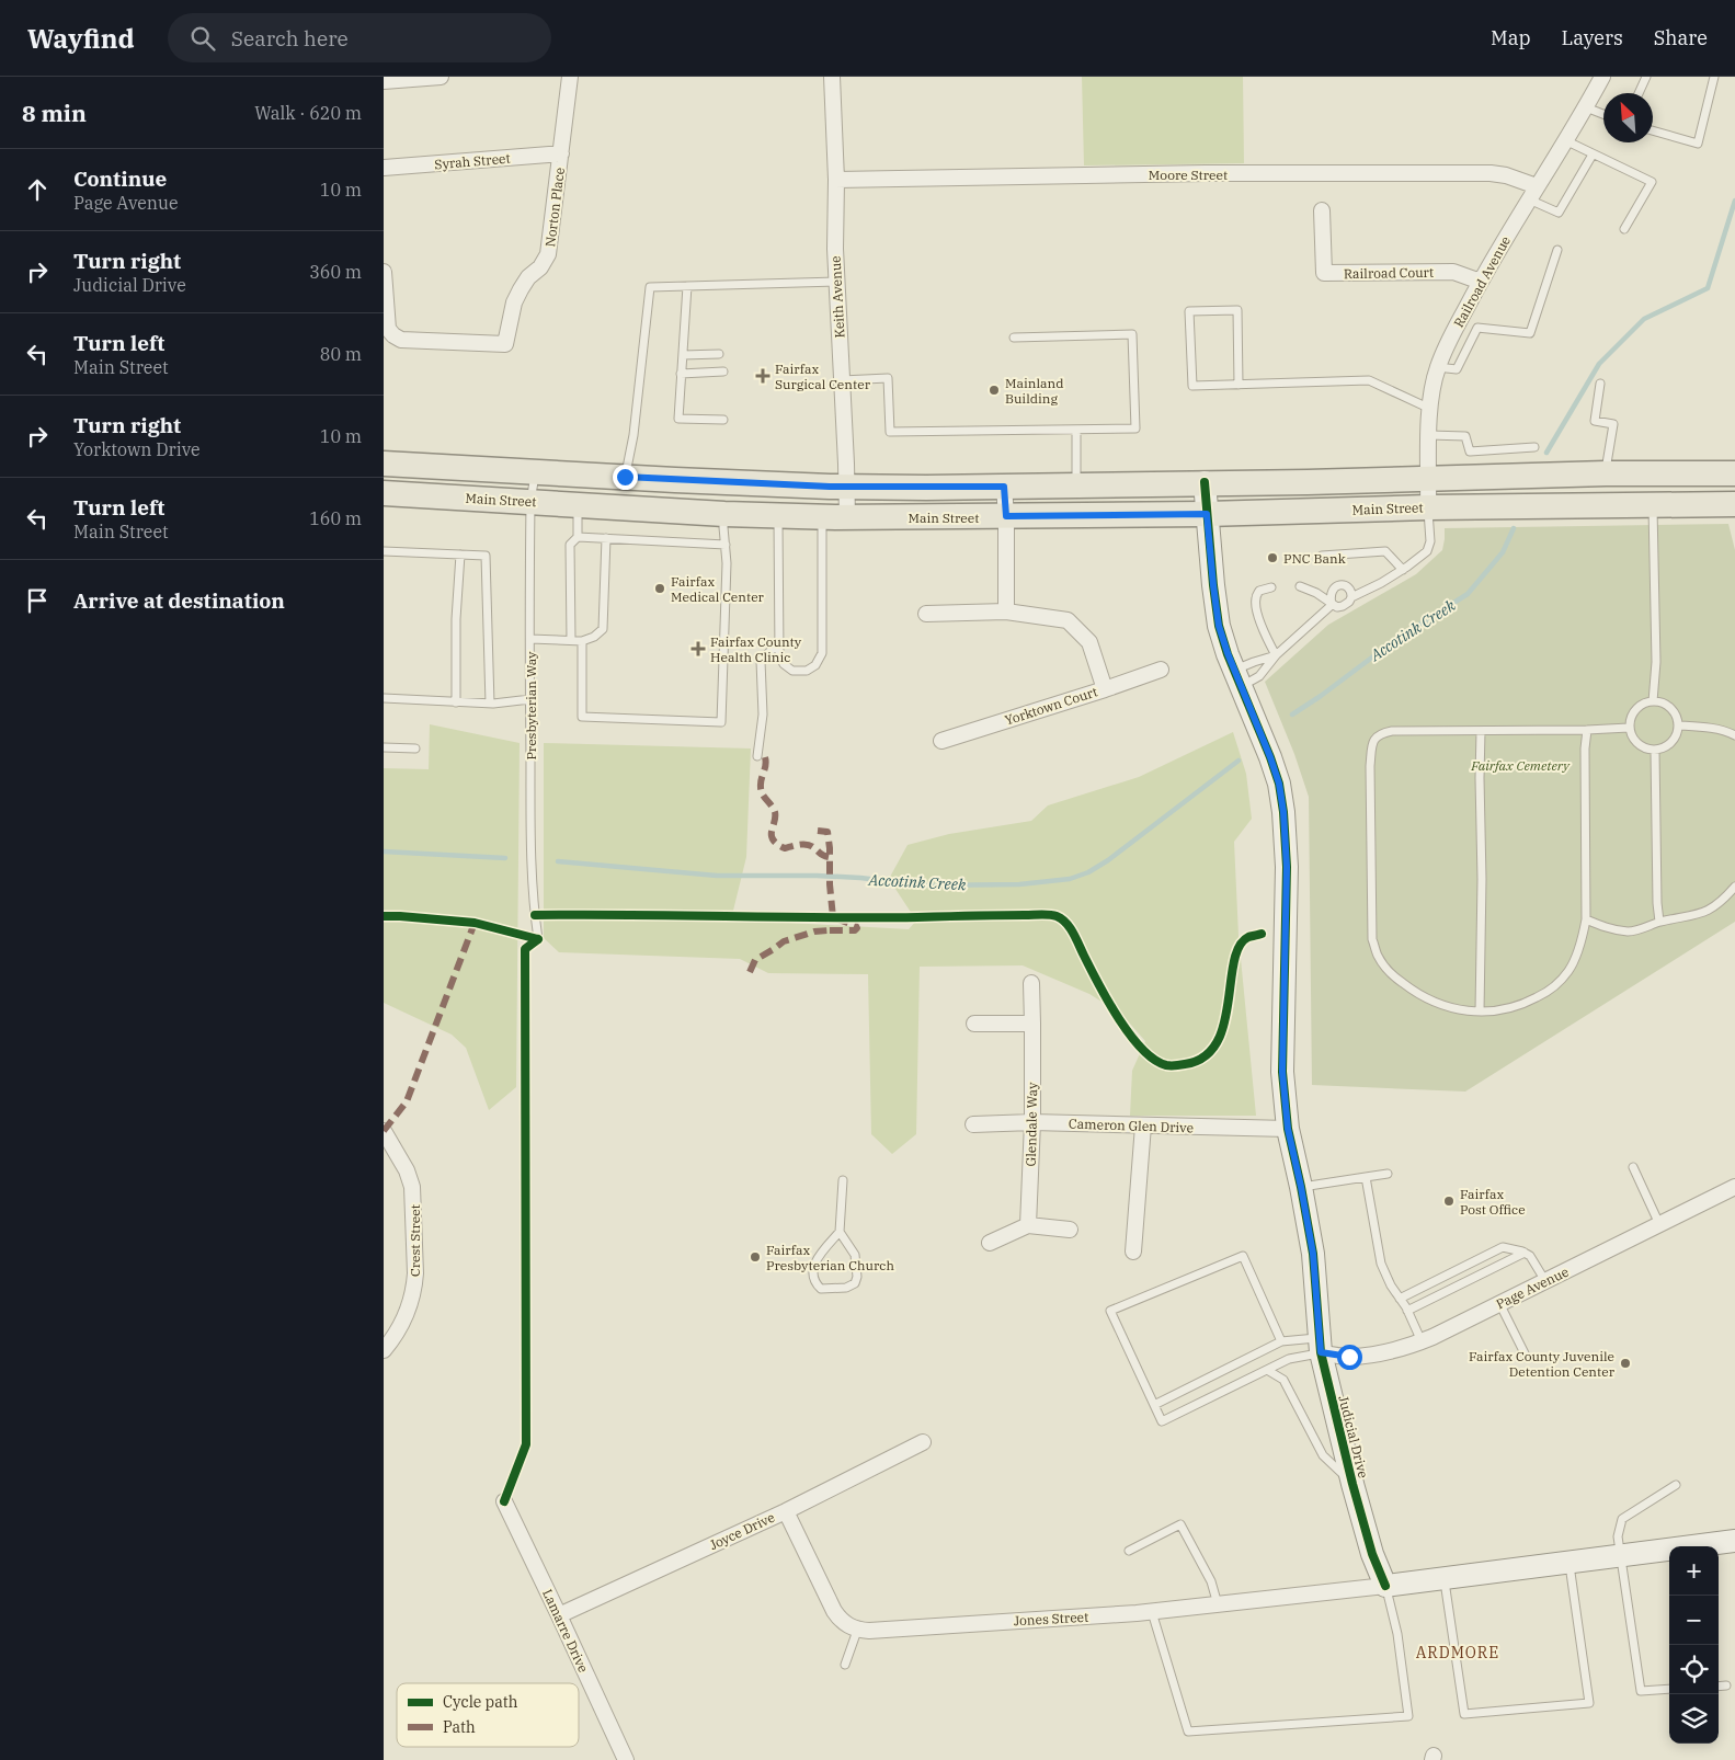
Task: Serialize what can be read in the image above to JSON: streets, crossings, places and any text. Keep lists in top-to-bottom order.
{
  "streets": {
    "main road": ["Main Street"],
    "street": [
      "Syrah Street",
      "Moore Street",
      "Norton Place",
      "Railroad Court",
      "Railroad Avenue",
      "Keith Avenue",
      "Yorktown Court",
      "Glendale Way",
      "Cameron Glen Drive",
      "Crest Street",
      "Page Avenue",
      "Judicial Drive",
      "Joyce Drive",
      "Jones Street",
      "Lamarre Drive"
    ],
    "lane": ["Presbyterian Way"]
  },
  "crossings": [
    ["Syrah Street", "Norton Place"],
    ["Moore Street", "Railroad Avenue"],
    ["Moore Street", "Keith Avenue"],
    ["Railroad Court", "Railroad Avenue"],
    ["Railroad Avenue", "Main Street"],
    ["Keith Avenue", "Main Street"],
    ["Main Street", "Presbyterian Way"],
    ["Main Street", "Judicial Drive"],
    ["Glendale Way", "Cameron Glen Drive"],
    ["Cameron Glen Drive", "Judicial Drive"],
    ["Page Avenue", "Judicial Drive"],
    ["Judicial Drive", "Jones Street"],
    ["Joyce Drive", "Lamarre Drive"]
  ],
  "districts": ["ARDMORE"],
  "water": ["Accotink Creek"],
  "parks": ["Fairfax Cemetery"],
  "places": {
    "health": ["Fairfax Surgical Center", "Fairfax County Health Clinic"],
    "other": [
      "Mainland Building",
      "PNC Bank",
      "Fairfax Medical Center",
      "Fairfax Post Office",
      "Fairfax Presbyterian Church",
      "Fairfax County Juvenile Detention Center"
    ]
  },
  "legend": ["Cycle path", "Path"],
  "north": "top left",
  "page": {
    "header": "Wayfind",
    "search": "Search here",
    "nav": ["Map", "Layers", "Share"],
    "heading": ["8 min", "Walk · 620 m"],
    "list": [
      ["Continue", "Page Avenue", "10 m"],
      ["Turn right", "Judicial Drive", "360 m"],
      ["Turn left", "Main Street", "80 m"],
      ["Turn right", "Yorktown Drive", "10 m"],
      ["Turn left", "Main Street", "160 m"],
      "Arrive at destination"
    ],
    "map_buttons": ["+", "−"]
  }
}
